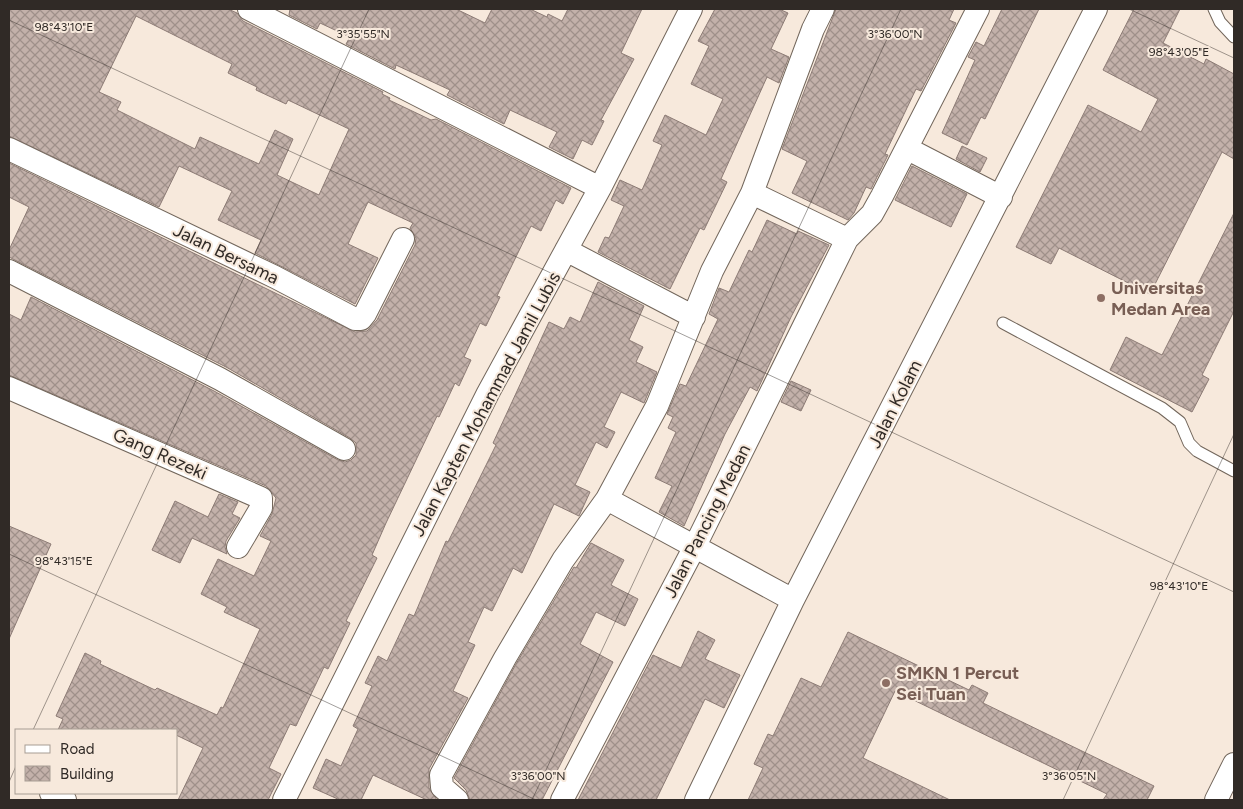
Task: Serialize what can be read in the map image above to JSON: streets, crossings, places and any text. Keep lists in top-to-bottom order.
{
  "streets": {
    "street": [
      "Jalan Bersama",
      "Jalan Kapten Mohammad Jamil Lubis",
      "Jalan Kolam",
      "Gang Rezeki",
      "Jalan Pancing Medan"
    ]
  },
  "places": ["Universitas Medan Area", "SMKN 1 Percut Sei Tuan"],
  "legend": ["Road", "Building"],
  "coordinates": [
    "98°43'10\"E",
    "3°36'00\"N",
    "3°35'55\"N",
    "98°43'05\"E",
    "98°43'15\"E",
    "3°36'05\"N"
  ]
}
